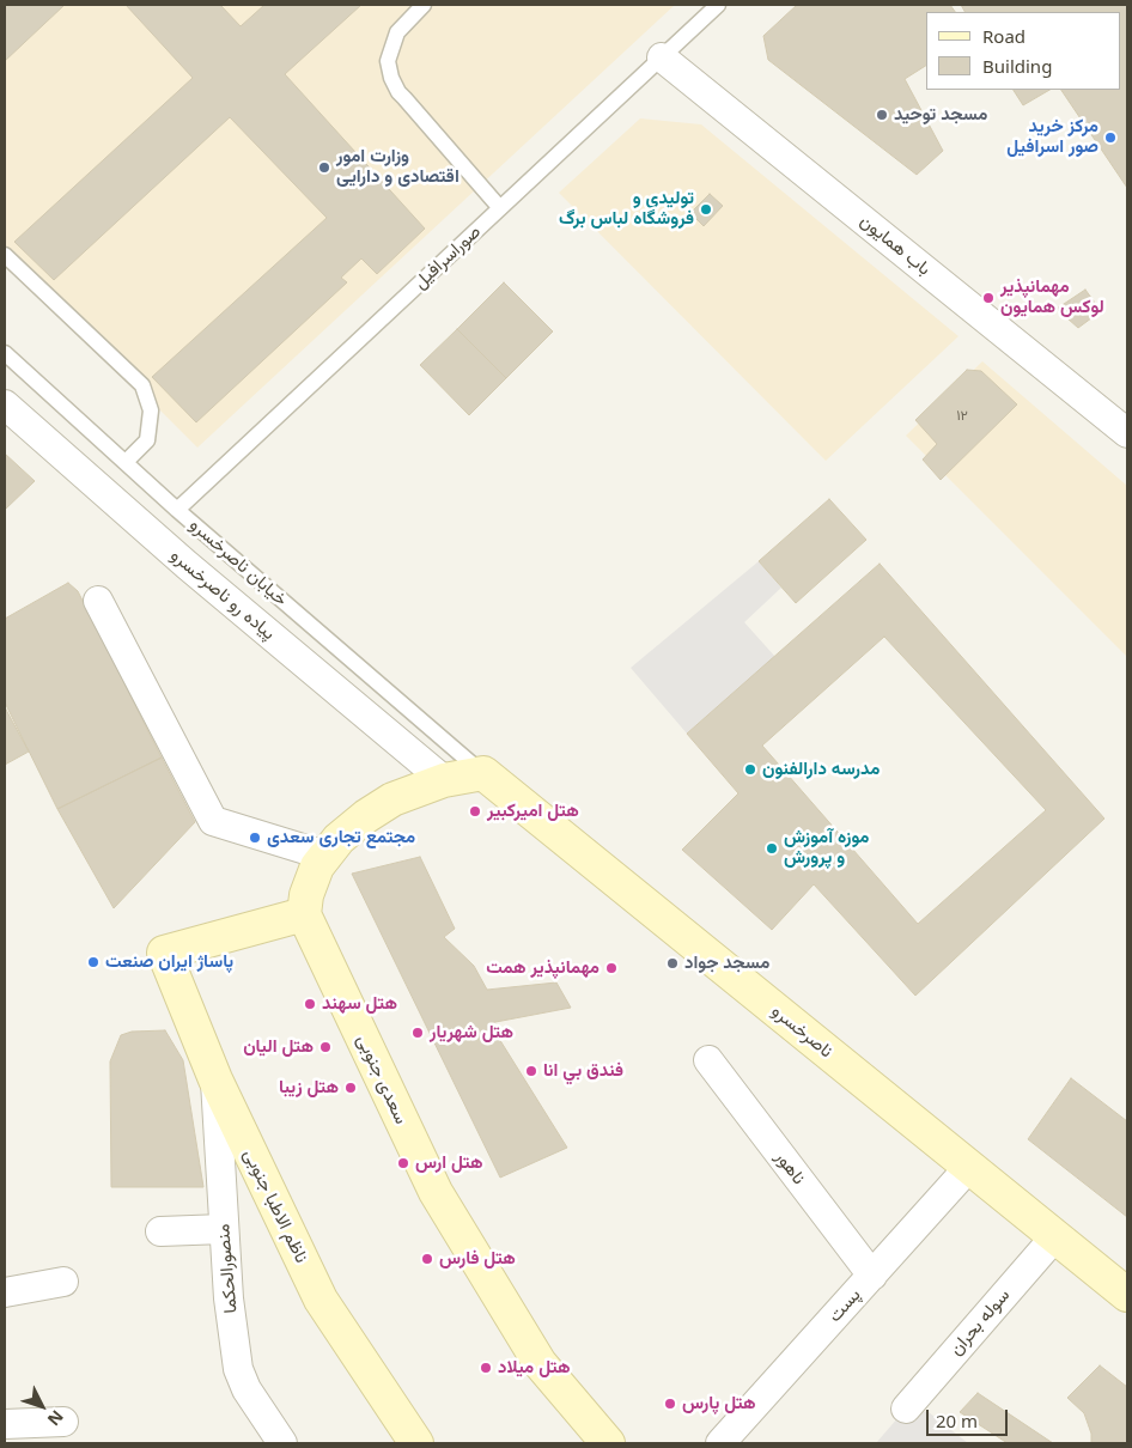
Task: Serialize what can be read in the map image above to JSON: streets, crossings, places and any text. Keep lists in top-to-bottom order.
{
  "streets": {
    "main road": ["ناصرخسرو", "سعدی جنوبی", "ناظم الاطبا جنوبی"],
    "street": [
      "باب همایون",
      "پیاده رو ناصرخسرو",
      "ناهور",
      "منصورالحکما",
      "پست",
      "سوله بحران"
    ],
    "lane": ["صوراسرافیل", "خیابان ناصرخسرو"]
  },
  "crossings": [
    ["باب همایون", "صوراسرافیل"],
    ["صوراسرافیل", "خیابان ناصرخسرو"],
    ["خیابان ناصرخسرو", "ناصرخسرو"],
    ["ناصرخسرو", "پست"],
    ["ناصرخسرو", "سوله بحران"],
    ["سعدی جنوبی", "ناظم الاطبا جنوبی"],
    ["ناهور", "پست"],
    ["ناظم الاطبا جنوبی", "منصورالحکما"]
  ],
  "places": [
    "مسجد توحید",
    "مرکز خرید صور اسرافیل",
    "وزارت امور اقتصادی و دارایی",
    "تولیدی و فروشگاه لباس برگ",
    "مهمانپذیر لوکس همایون",
    "مدرسه دارالفنون",
    "هتل امیرکبیر",
    "مجتمع تجاری سعدی",
    "موزه آموزش و پرورش",
    "پاساژ ایران صنعت",
    "مسجد جواد",
    "مهمانپذیر همت",
    "هتل سهند",
    "هتل شهریار",
    "هتل الیان",
    "فندق بي انا",
    "هتل زیبا",
    "هتل ارس",
    "هتل فارس",
    "هتل میلاد",
    "هتل پارس"
  ],
  "house_numbers": ["۱۲"],
  "legend": ["Road", "Building"],
  "scale_bar": "20 m",
  "north": "bottom right"
}
